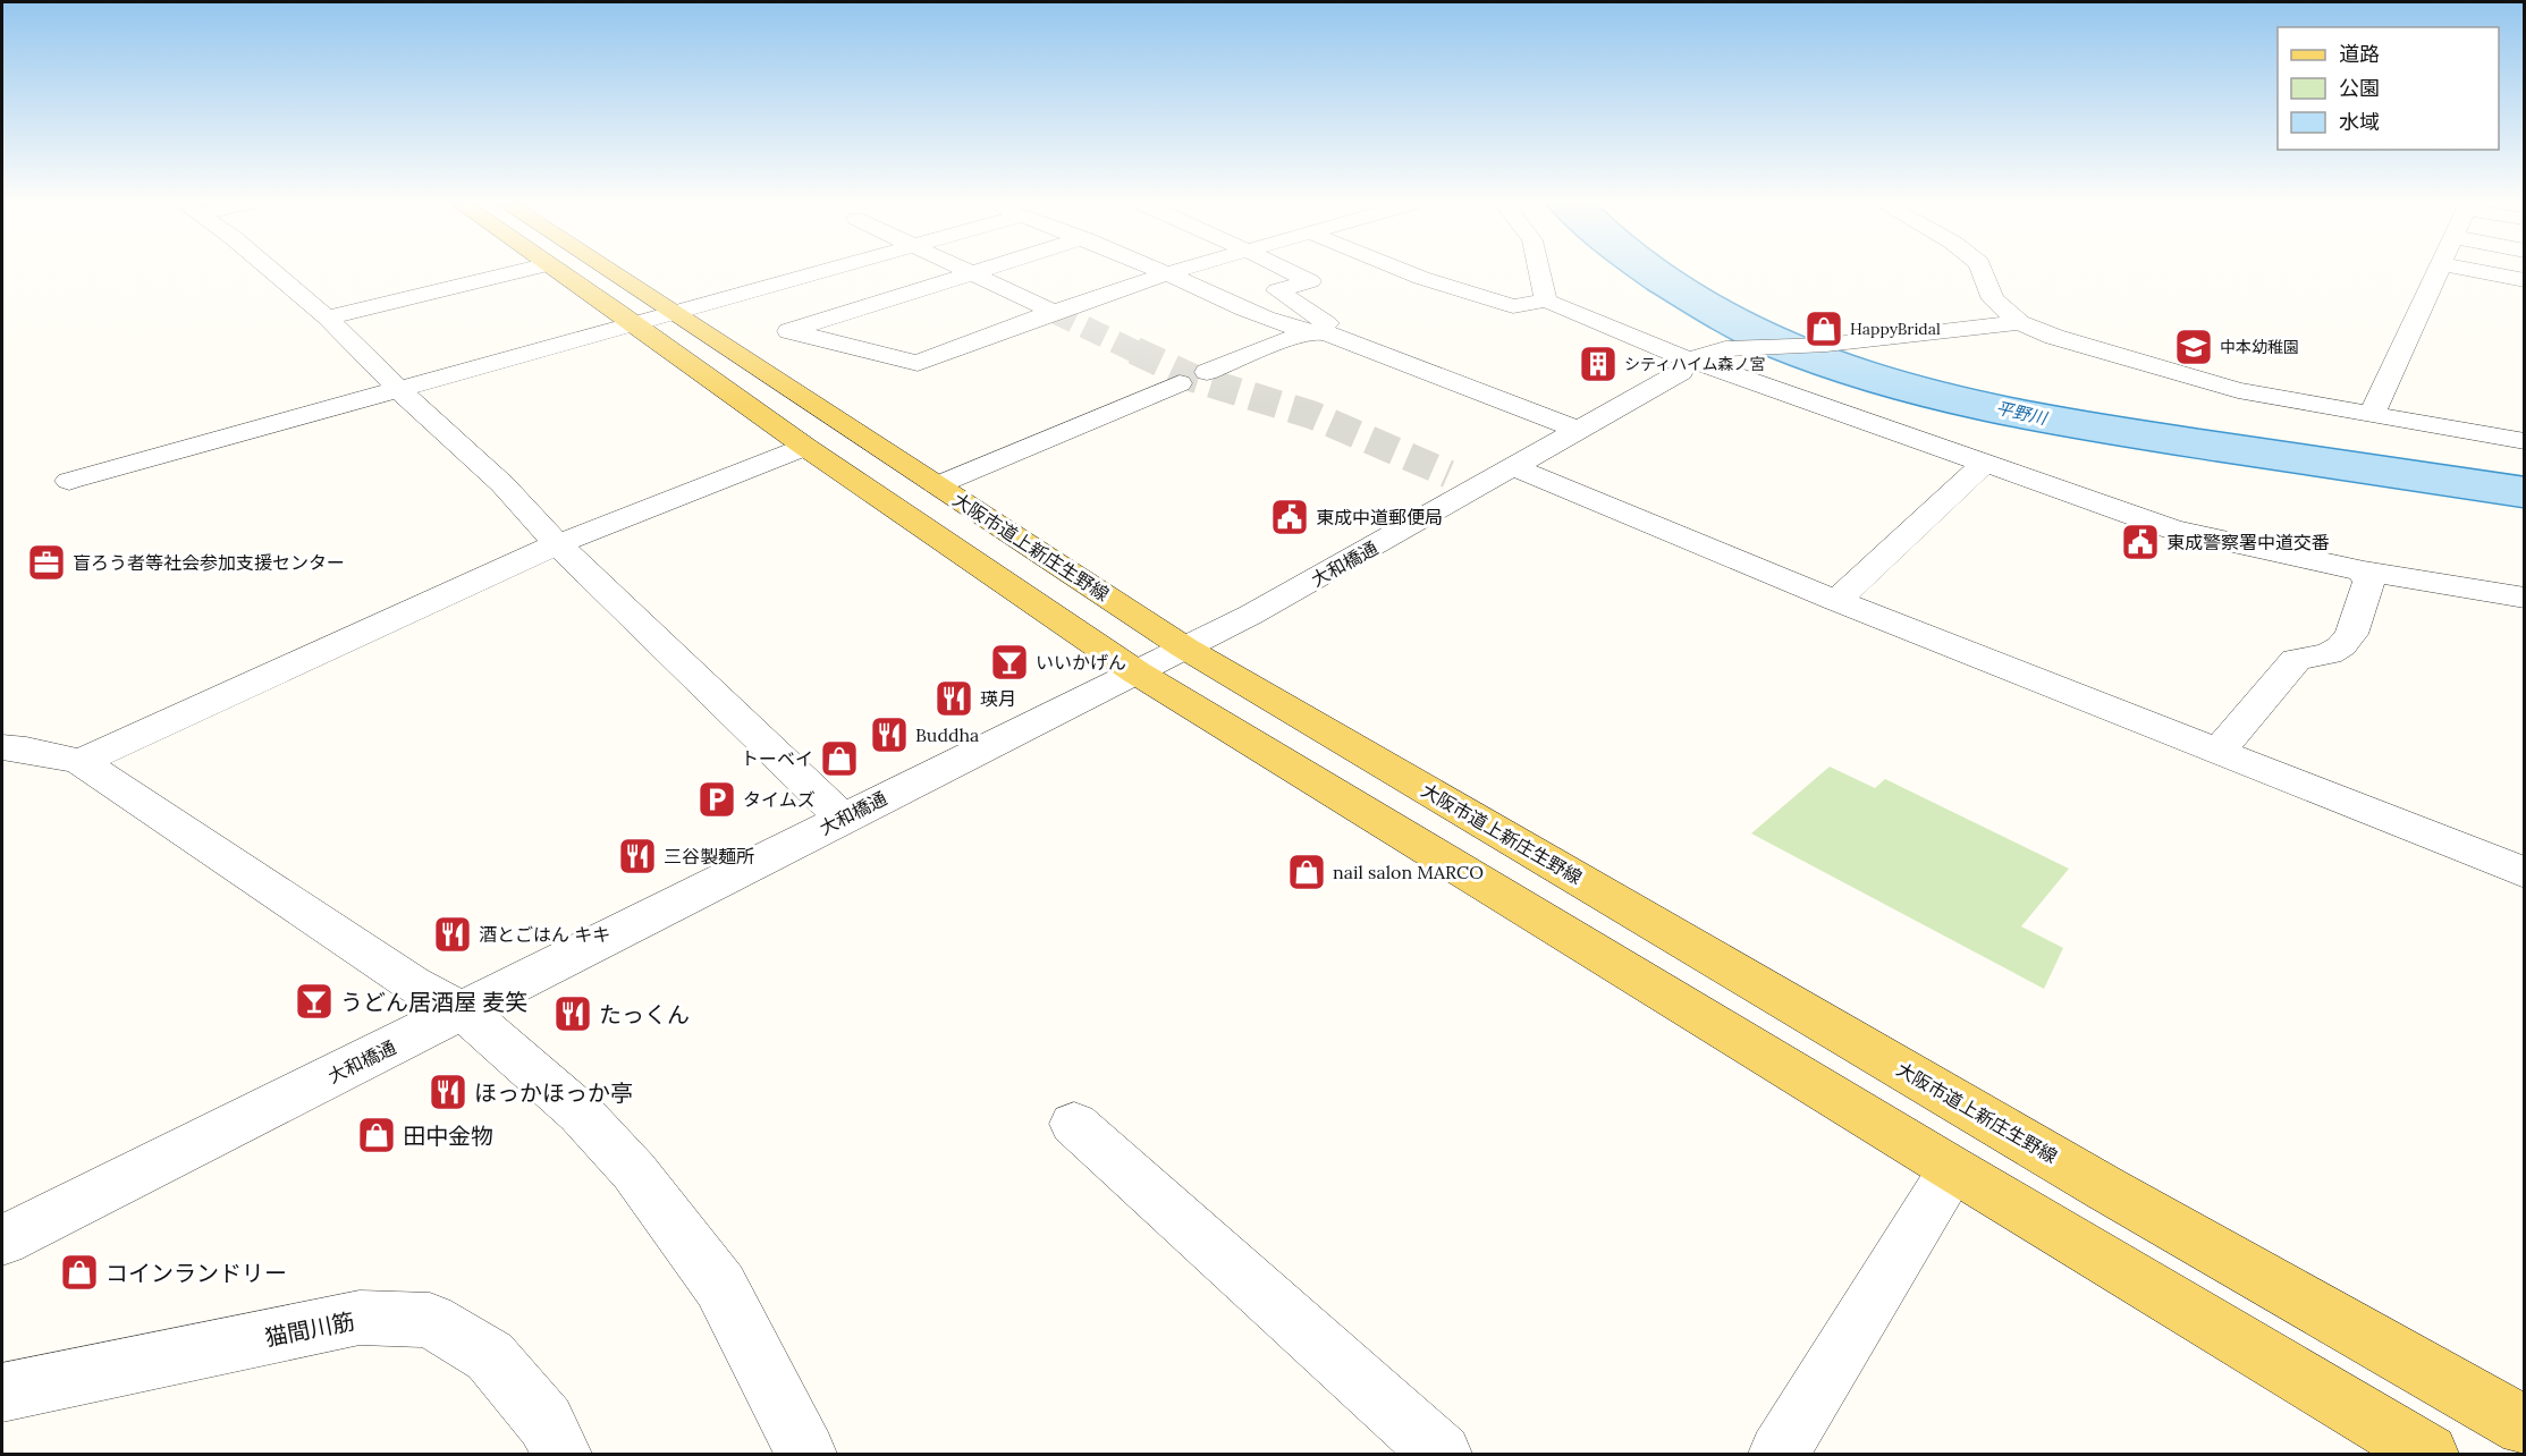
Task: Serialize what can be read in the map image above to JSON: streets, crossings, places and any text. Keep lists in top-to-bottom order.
{
  "streets": {
    "main road": ["大阪市道上新庄生野線"],
    "street": ["大和橋通", "猫間川筋"]
  },
  "crossings": [
    ["大阪市道上新庄生野線", "大和橋通"]
  ],
  "water": ["平野川"],
  "places": {
    "shop": [
      "HappyBridal",
      "トーベイ",
      "nail salon MARCO",
      "田中金物",
      "コインランドリー"
    ],
    "school or university": ["中本幼稚園"],
    "building": ["シティハイム森ノ宮"],
    "public building": ["東成中道郵便局", "東成警察署中道交番"],
    "office": ["盲ろう者等社会参加支援センター"],
    "bar": ["いいかげん", "うどん居酒屋 麦笑"],
    "restaurant": [
      "瑛月",
      "Buddha",
      "三谷製麺所",
      "酒とごはん キキ",
      "たっくん",
      "ほっかほっか亭"
    ],
    "parking": ["タイムズ"]
  },
  "legend": ["道路", "公園", "水域"]
}
